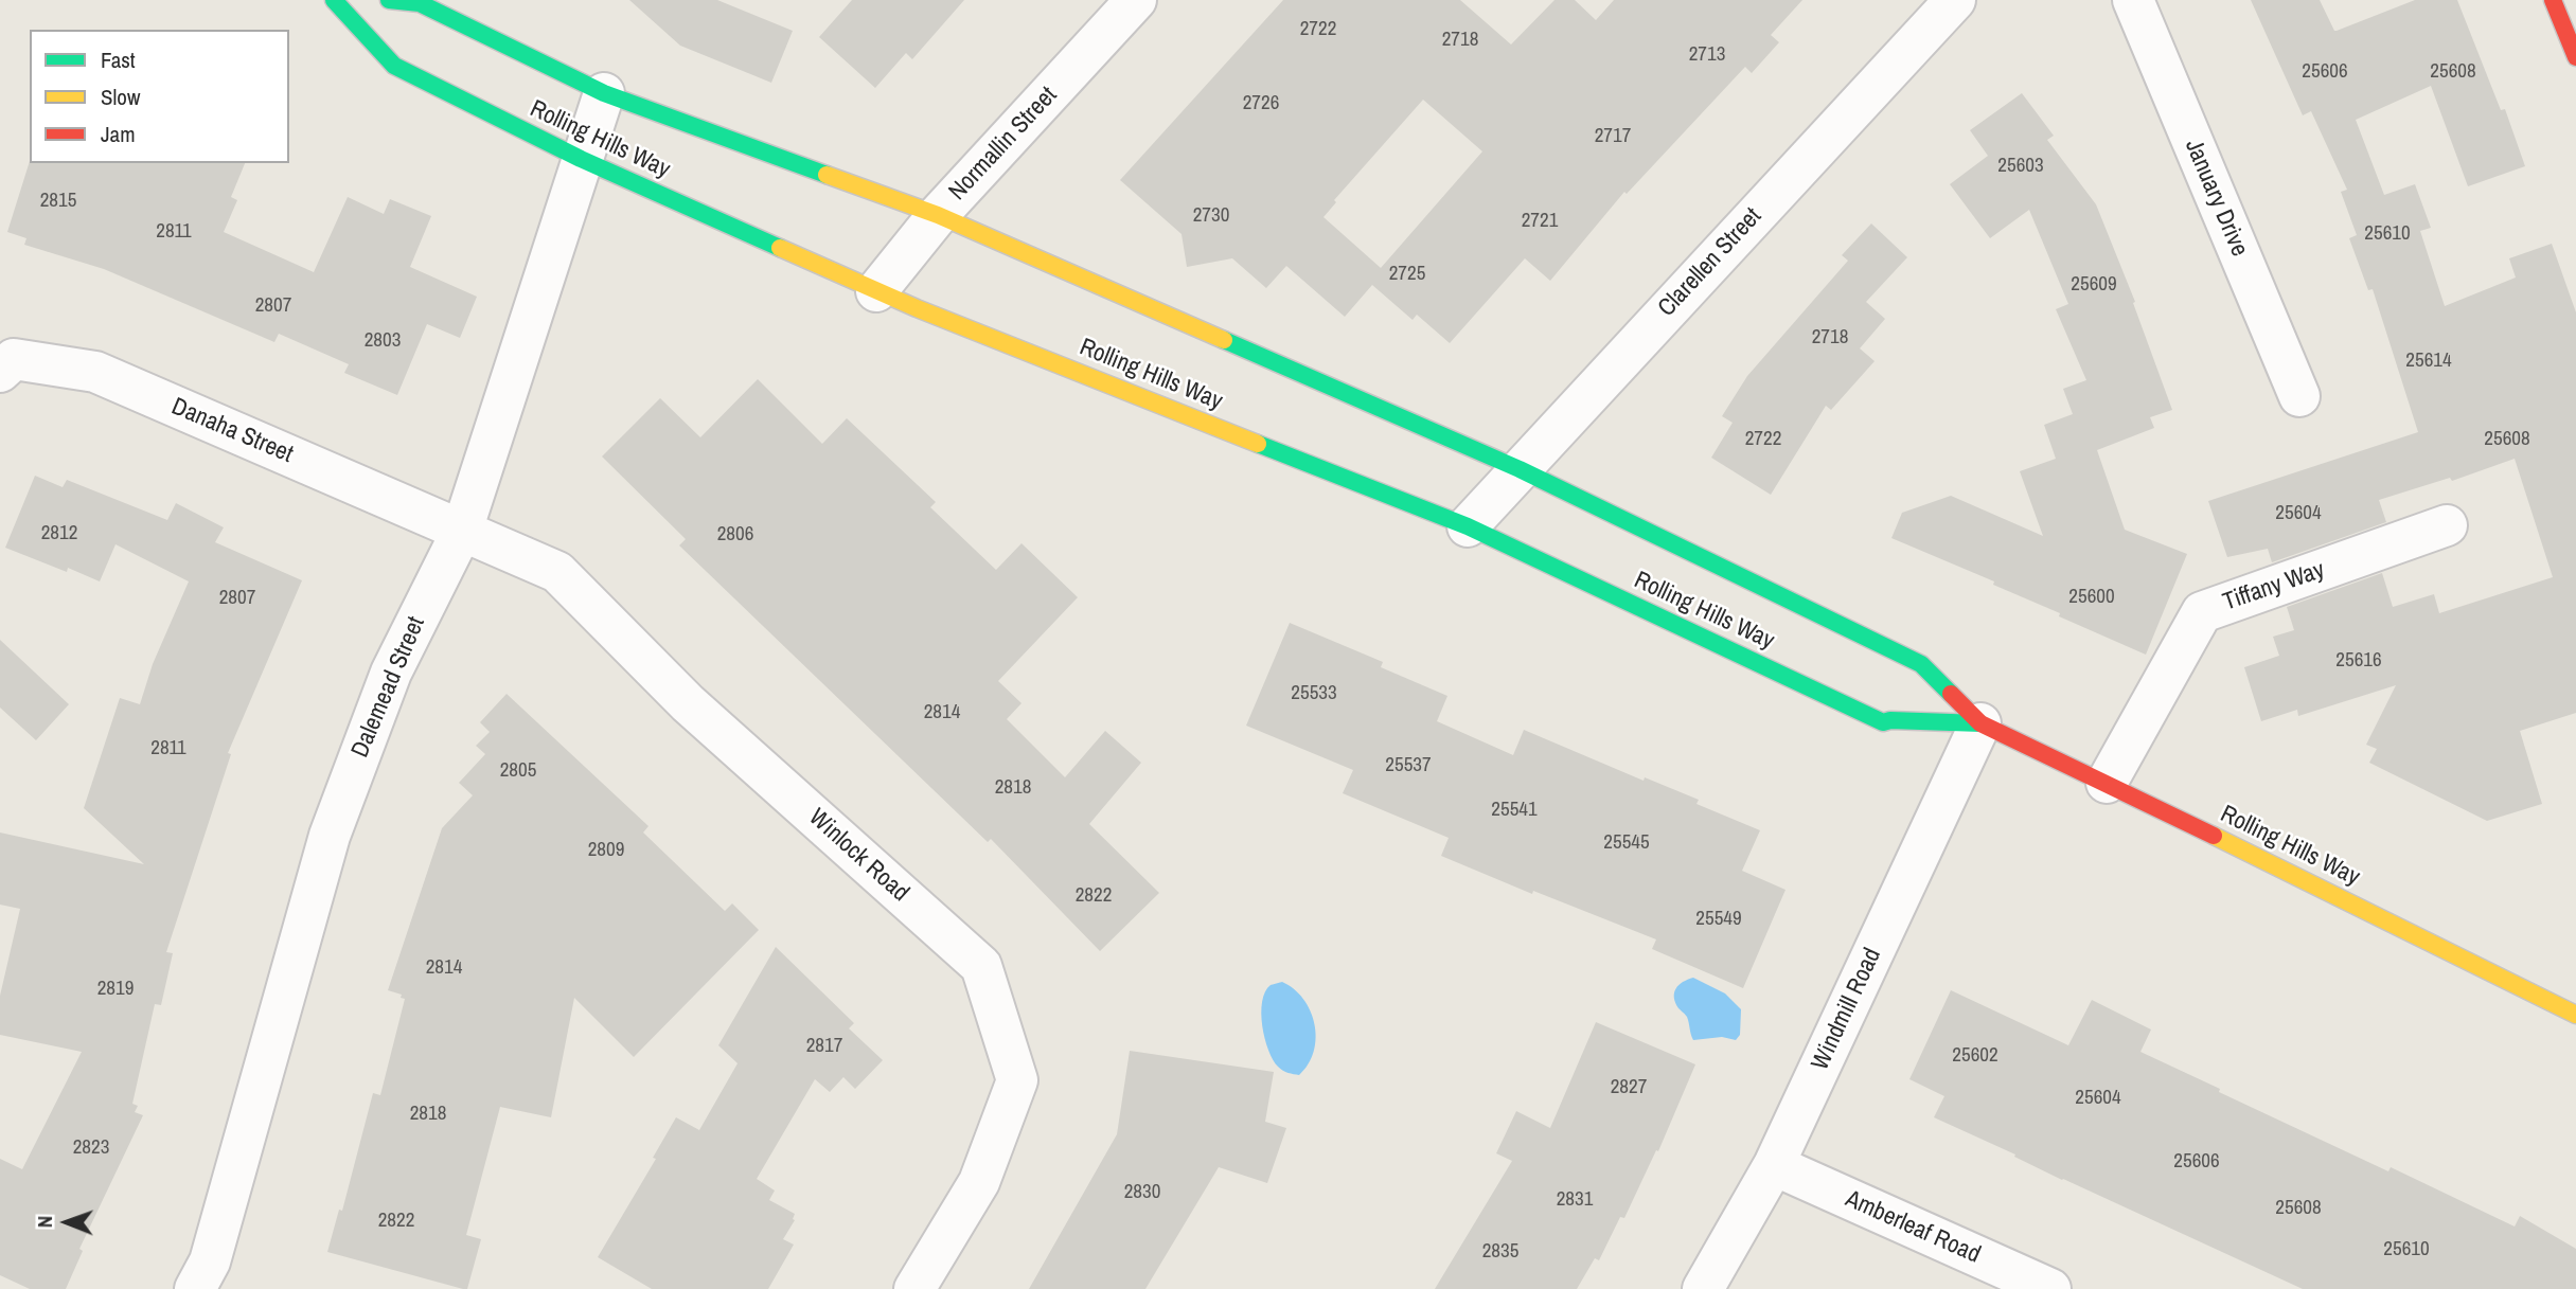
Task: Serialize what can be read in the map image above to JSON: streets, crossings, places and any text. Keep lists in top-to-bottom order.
{
  "streets": {
    "street": [
      "Rolling Hills Way",
      "Normallin Street",
      "January Drive",
      "Clarellen Street",
      "Danaha Street",
      "Tiffany Way",
      "Dalemead Street",
      "Winlock Road",
      "Windmill Road",
      "Amberleaf Road"
    ]
  },
  "crossings": [
    ["Rolling Hills Way", "Normallin Street"],
    ["Rolling Hills Way", "Clarellen Street"],
    ["Rolling Hills Way", "Tiffany Way"],
    ["Rolling Hills Way", "Dalemead Street"],
    ["Rolling Hills Way", "Windmill Road"],
    ["Danaha Street", "Dalemead Street"],
    ["Danaha Street", "Winlock Road"],
    ["Dalemead Street", "Winlock Road"],
    ["Windmill Road", "Amberleaf Road"]
  ],
  "house_numbers": [
    "2722",
    "2718",
    "2713",
    "25606",
    "25608",
    "2726",
    "2717",
    "25603",
    "2815",
    "2730",
    "2721",
    "2811",
    "25610",
    "2725",
    "25609",
    "2807",
    "2718",
    "2803",
    "25614",
    "2722",
    "25608",
    "25604",
    "2812",
    "2806",
    "25600",
    "2807",
    "25616",
    "25533",
    "2814",
    "2811",
    "25537",
    "2805",
    "2818",
    "25541",
    "25545",
    "2809",
    "2822",
    "25549",
    "2814",
    "2819",
    "2817",
    "25602",
    "2827",
    "25604",
    "2818",
    "2823",
    "25606",
    "2830",
    "2831",
    "25608",
    "2822",
    "25610",
    "2835"
  ],
  "legend": ["Fast", "Slow", "Jam"],
  "north": "left"
}
